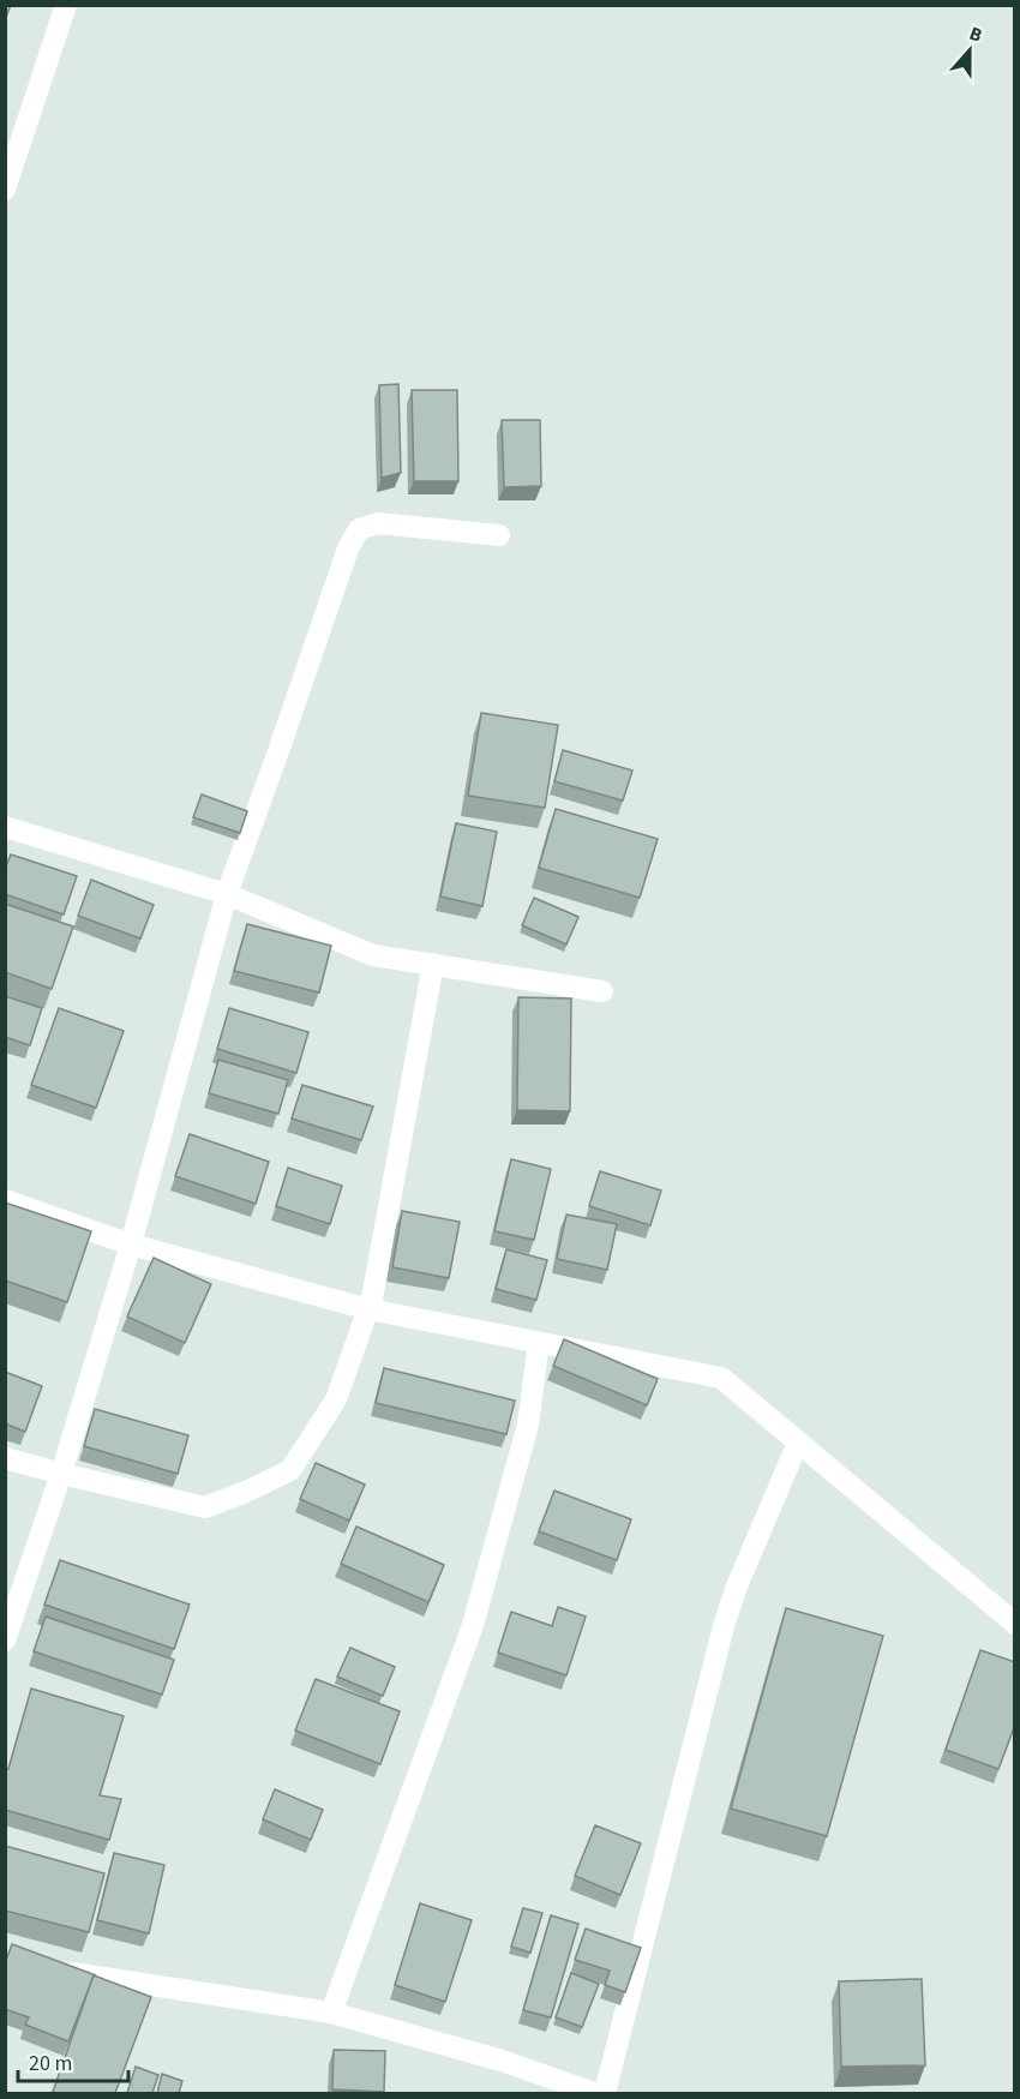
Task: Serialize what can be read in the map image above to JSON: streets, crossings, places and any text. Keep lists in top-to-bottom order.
{
  "scale_bar": "20 m",
  "north": "top"
}
